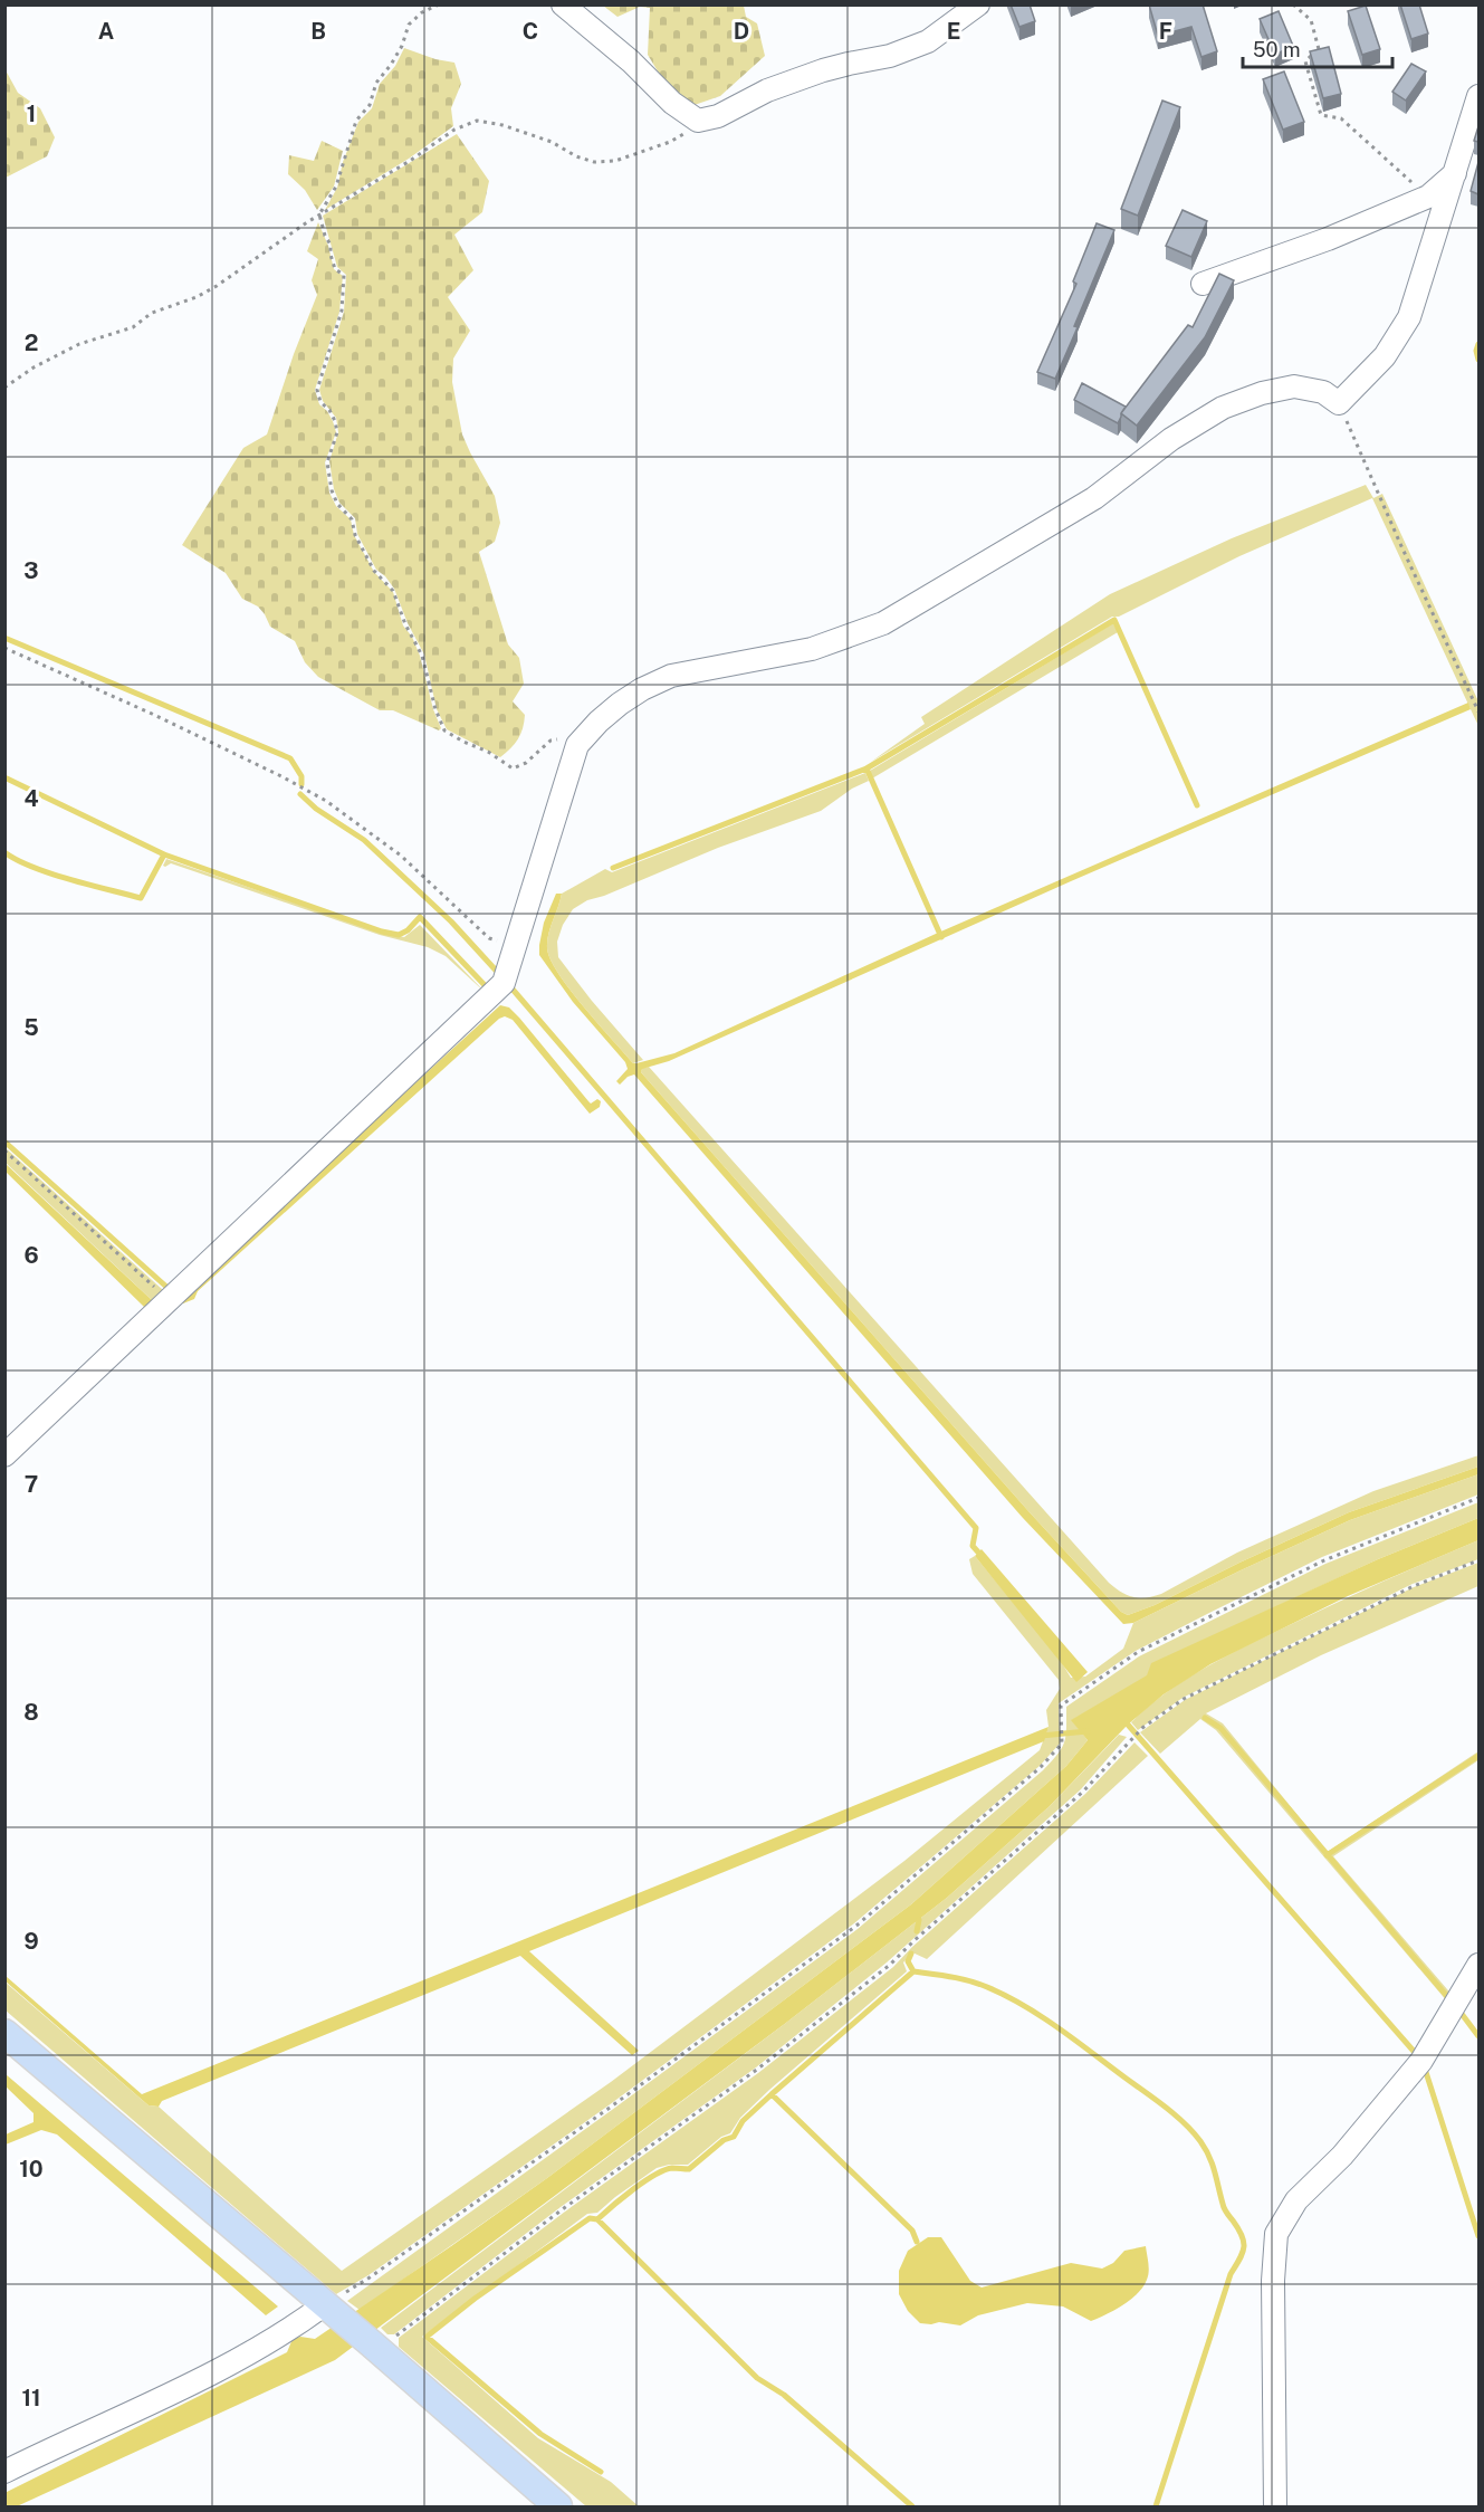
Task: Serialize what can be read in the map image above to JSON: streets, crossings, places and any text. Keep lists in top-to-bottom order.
{
  "scale_bar": "50 m",
  "grid": {
    "columns": [
      "A",
      "B",
      "C",
      "D",
      "E",
      "F"
    ],
    "rows": [
      "1",
      "2",
      "3",
      "4",
      "5",
      "6",
      "7",
      "8",
      "9",
      "10",
      "11"
    ]
  }
}
